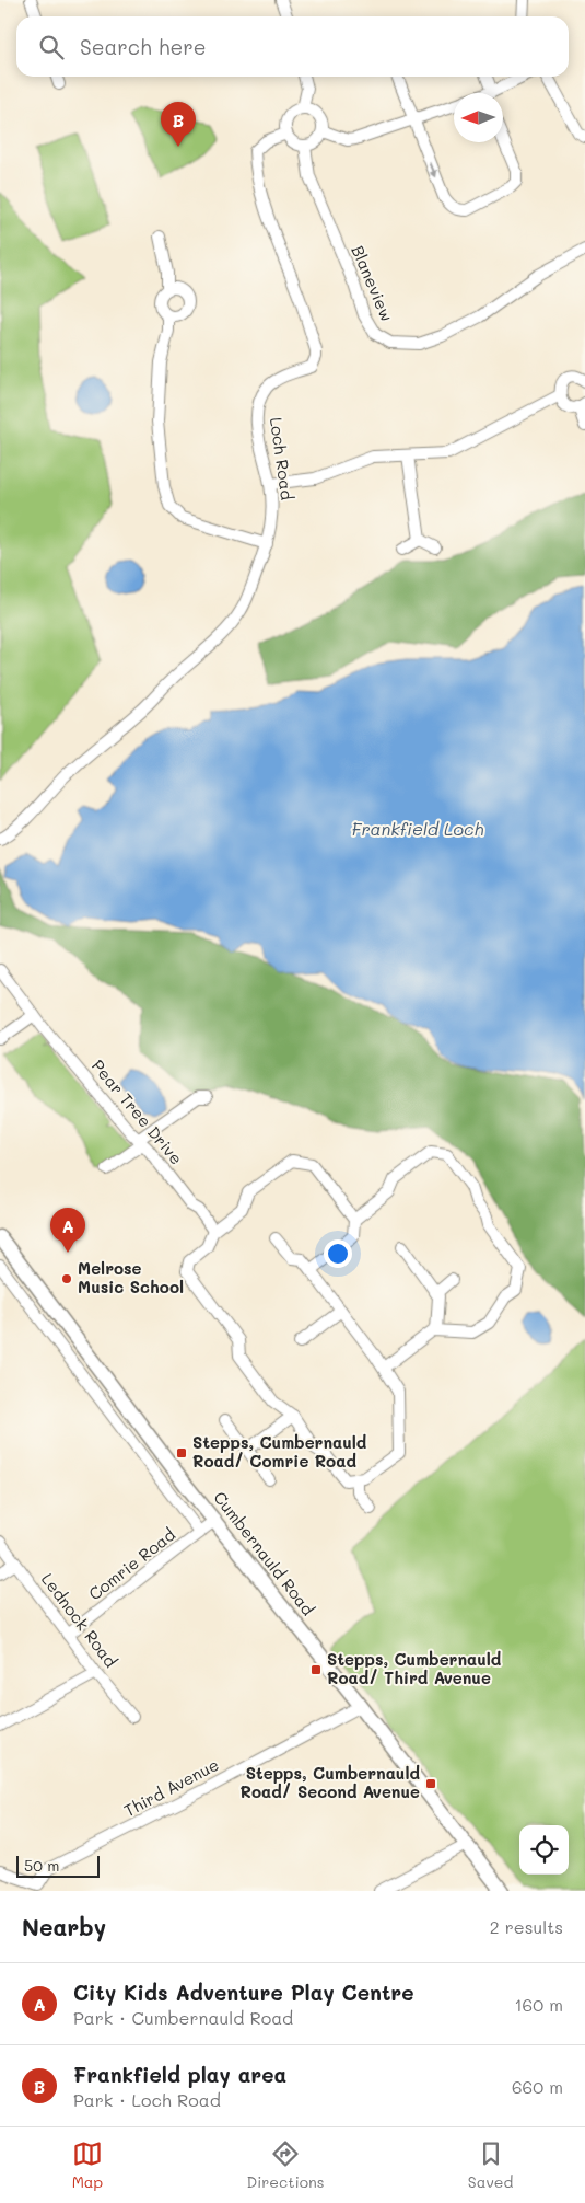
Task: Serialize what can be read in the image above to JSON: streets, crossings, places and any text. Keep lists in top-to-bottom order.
{
  "streets": {
    "main road": ["Cumbernauld Road"],
    "street": [
      "Blaneview",
      "Loch Road",
      "Pear Tree Drive",
      "Comrie Road",
      "Lednock Road",
      "Third Avenue"
    ]
  },
  "crossings": [
    ["Blaneview", "Loch Road"],
    ["Cumbernauld Road", "Comrie Road"],
    ["Cumbernauld Road", "Third Avenue"],
    ["Comrie Road", "Lednock Road"]
  ],
  "water": ["Frankfield Loch"],
  "places": {
    "other": ["Melrose Music School"],
    "transit": ["Stepps, Cumbernauld Road/ Comrie Road", "Stepps, Cumbernauld Road/ Third Avenue", "Stepps, Cumbernauld Road/ Second Avenue"]
  },
  "scale_bar": "50 m",
  "north": "left",
  "page": {
    "search": "Search here",
    "pins": ["B", "A"],
    "scale": "50 m",
    "heading": ["Nearby", "2 results"],
    "list": [
      {
        "mark": "A",
        "name": "City Kids Adventure Play Centre",
        "note": "Park · Cumbernauld Road",
        "value": "160 m"
      },
      {
        "mark": "B",
        "name": "Frankfield play area",
        "note": "Park · Loch Road",
        "value": "660 m"
      }
    ],
    "nav": ["Map", "Directions", "Saved"]
  }
}
